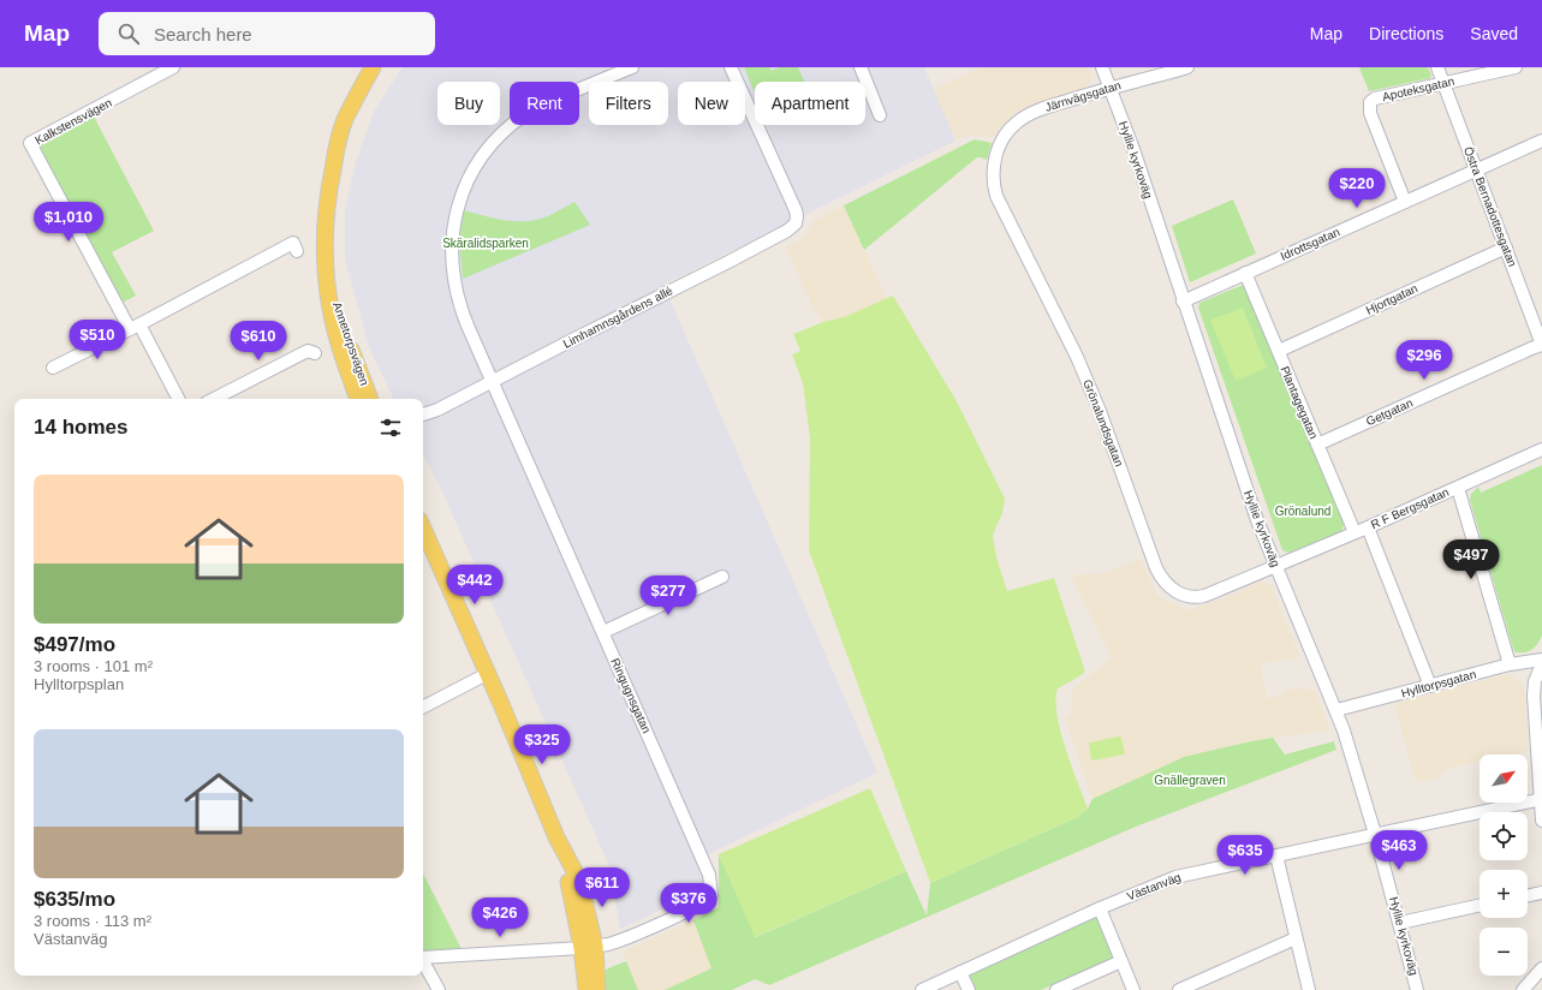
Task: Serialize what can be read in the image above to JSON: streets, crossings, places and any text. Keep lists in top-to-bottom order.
{
  "streets": {
    "main road": ["Annetorpsvägen"],
    "street": [
      "Apoteksgatan",
      "Järnvägsgatan",
      "Kalkstensvägen",
      "Hyllie kyrkoväg",
      "Östra Bernadottesgatan",
      "Idrottsgatan",
      "Hjortgatan",
      "Limhamnsgårdens allé",
      "Plantagegatan",
      "Getgatan",
      "Grönalundsgatan",
      "R F Bergsgatan",
      "Hylltorpsgatan",
      "Ringugnsgatan",
      "Västanväg"
    ]
  },
  "crossings": [
    ["Apoteksgatan", "Östra Bernadottesgatan"],
    ["Apoteksgatan", "Idrottsgatan"],
    ["Järnvägsgatan", "Hyllie kyrkoväg"],
    ["Järnvägsgatan", "Grönalundsgatan"],
    ["Hyllie kyrkoväg", "Idrottsgatan"],
    ["Hyllie kyrkoväg", "Grönalundsgatan"],
    ["Hyllie kyrkoväg", "R F Bergsgatan"],
    ["Hyllie kyrkoväg", "Hylltorpsgatan"],
    ["Hyllie kyrkoväg", "Västanväg"],
    ["Östra Bernadottesgatan", "Idrottsgatan"],
    ["Östra Bernadottesgatan", "Hjortgatan"],
    ["Östra Bernadottesgatan", "Getgatan"],
    ["Idrottsgatan", "Plantagegatan"],
    ["Hjortgatan", "Plantagegatan"],
    ["Limhamnsgårdens allé", "Ringugnsgatan"],
    ["Plantagegatan", "Getgatan"],
    ["Plantagegatan", "R F Bergsgatan"],
    ["Grönalundsgatan", "R F Bergsgatan"]
  ],
  "parks": ["Skäralidsparken", "Grönalund", "Gnällegraven"],
  "north": "top right",
  "page": {
    "header": "Map",
    "search": "Search here",
    "nav": ["Map", "Directions", "Saved"],
    "chip": [
      "Buy",
      "Rent",
      "Filters",
      "New",
      "Apartment"
    ],
    "price": [
      "$220",
      "$1,010",
      "$510",
      "$610",
      "$296",
      "$497",
      "$442",
      "$277",
      "$325",
      "$463",
      "$635",
      "$611",
      "$376",
      "$426"
    ],
    "heading": "14 homes",
    "list": [
      {
        "name": "$497/mo",
        "note": "3 rooms · 101 m² · Hylltorpsplan"
      },
      {
        "name": "$635/mo",
        "note": "3 rooms · 113 m² · Västanväg"
      }
    ],
    "map_buttons": ["+", "−"]
  }
}
